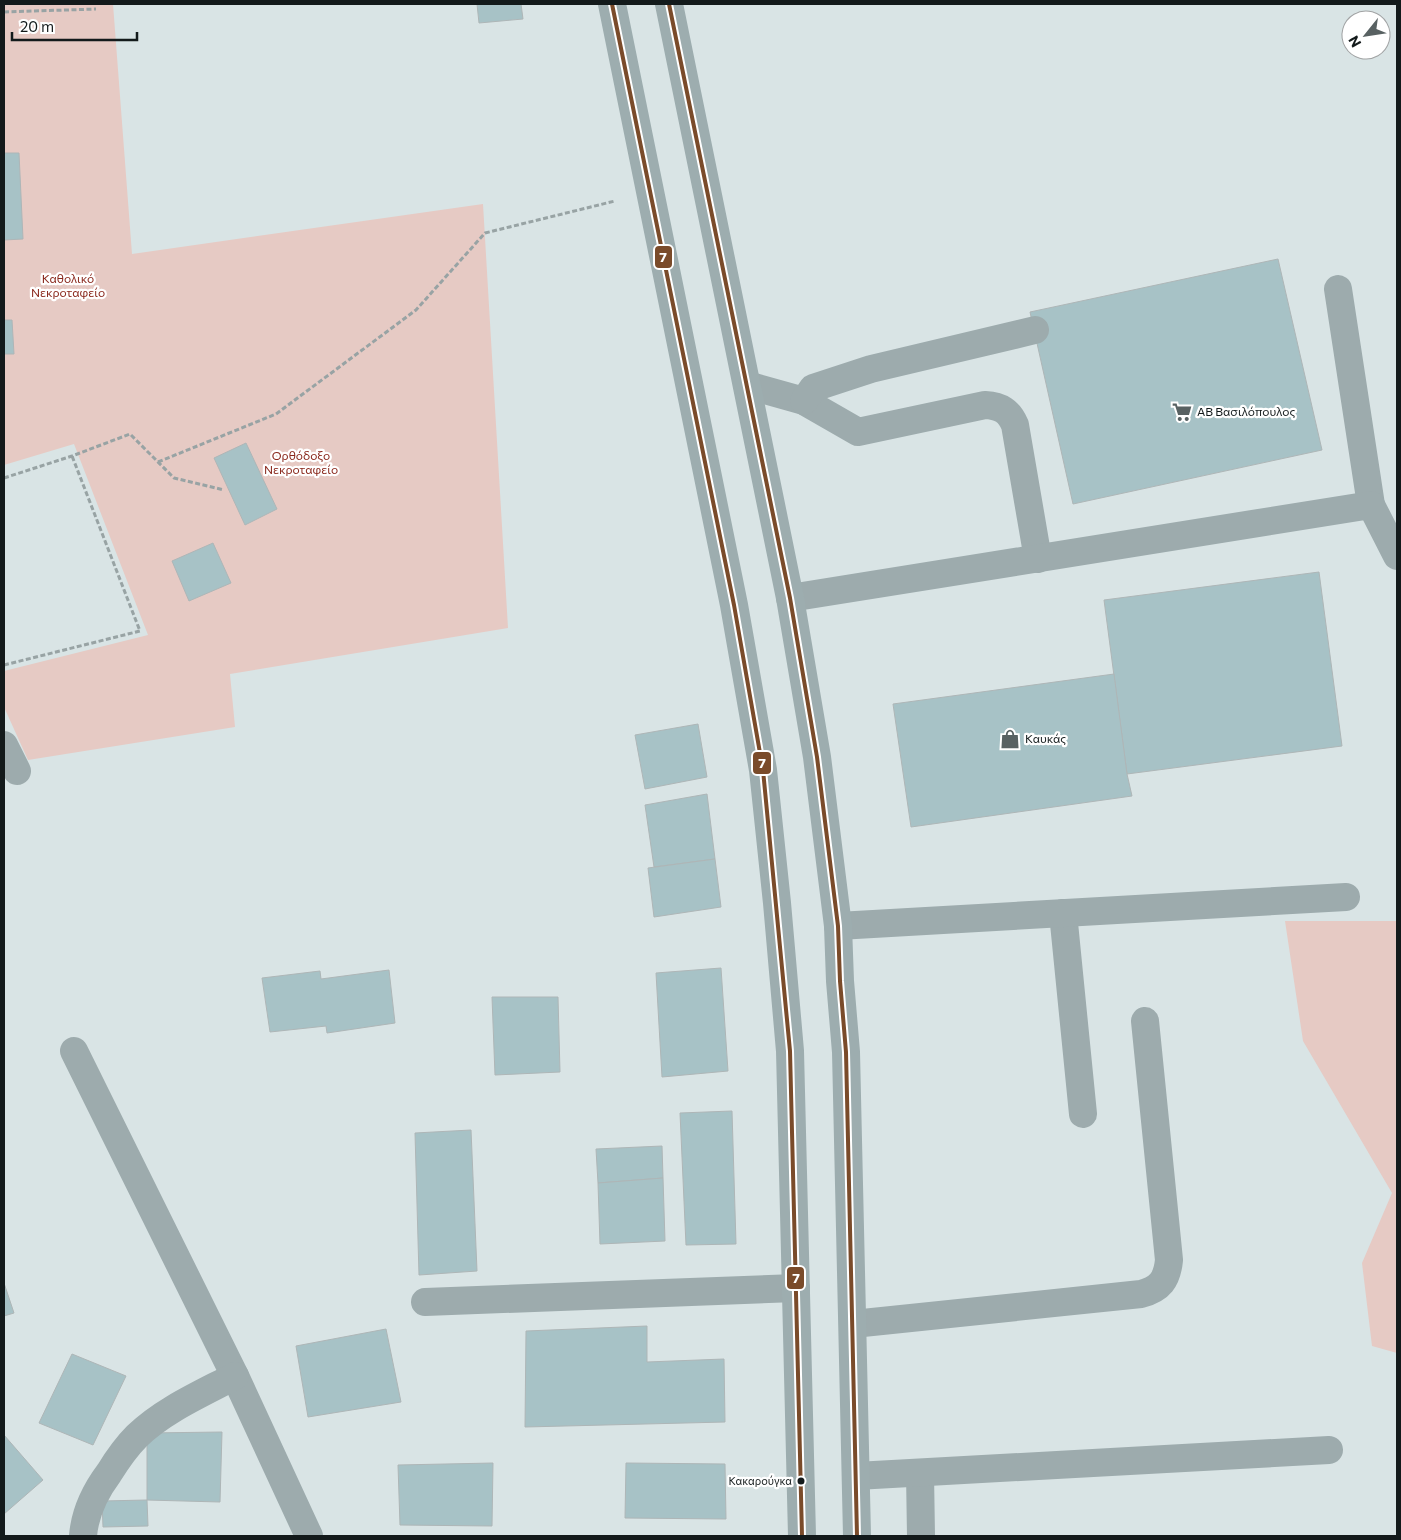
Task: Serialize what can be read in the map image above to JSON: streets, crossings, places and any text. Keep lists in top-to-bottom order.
{
  "parks": ["Καθολικό Νεκροταφείο", "Ορθόδοξο Νεκροταφείο"],
  "places": {
    "supermarket": ["ΑΒ Βασιλόπουλος"],
    "shop": ["Καυκάς"],
    "other": ["Κακαρούγκα"]
  },
  "lines": ["transit line 7"],
  "scale_bar": "20 m",
  "north": "bottom left"
}
